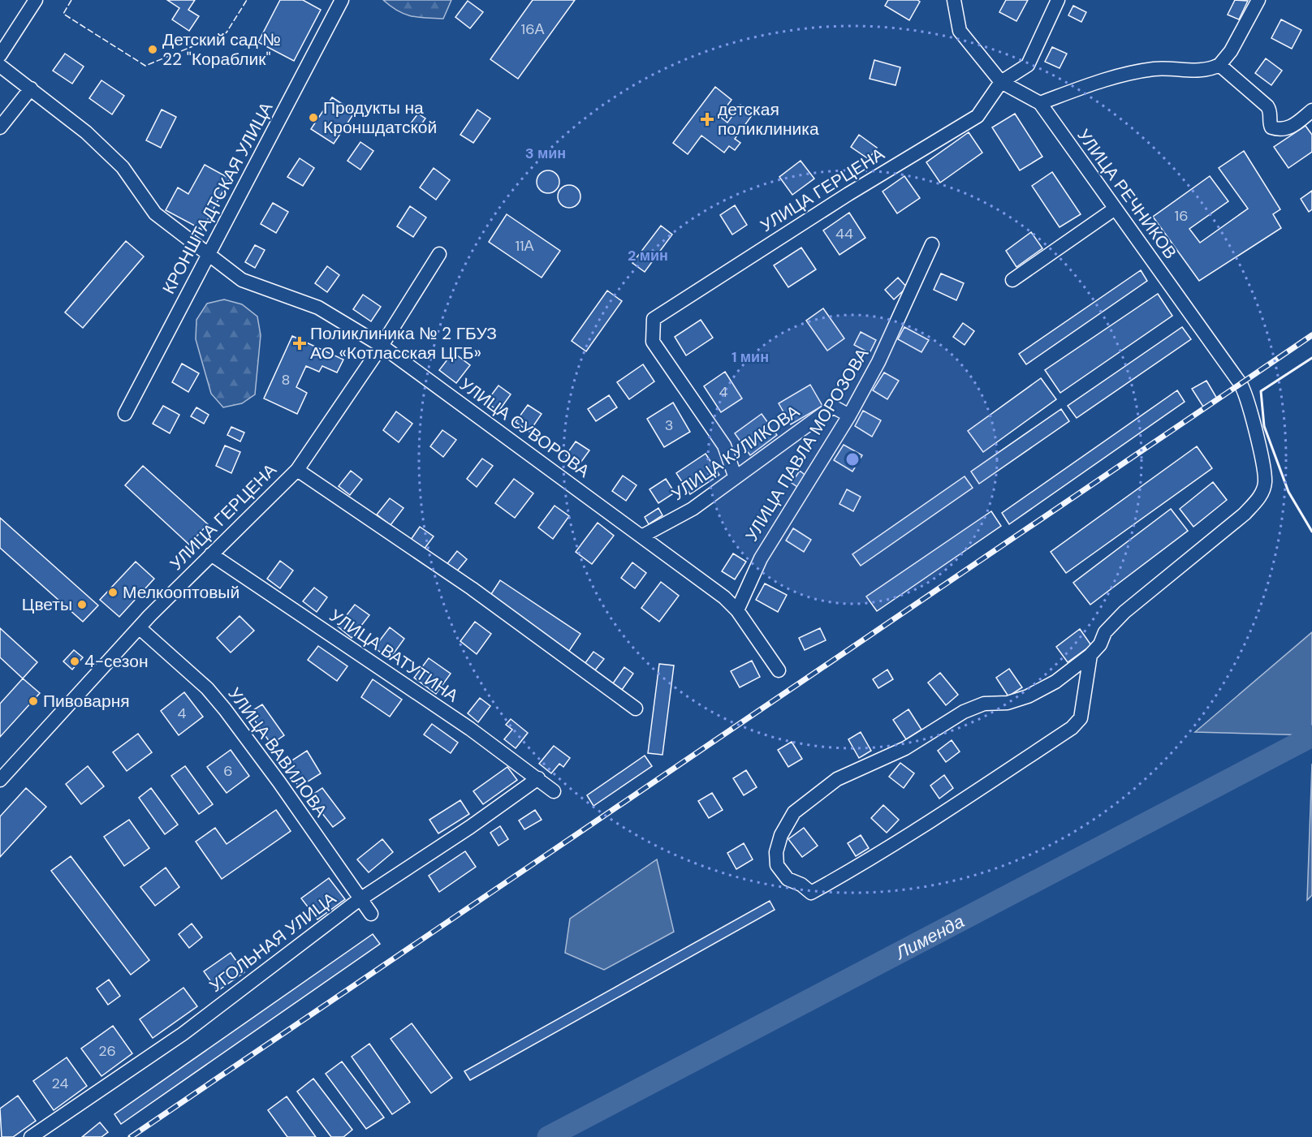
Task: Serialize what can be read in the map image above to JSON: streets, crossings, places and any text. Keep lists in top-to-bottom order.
{
  "streets": {
    "street": [
      "УЛИЦА ГЕРЦЕНА",
      "УЛИЦА РЕЧНИКОВ",
      "КРОНШТАДТСКАЯ УЛИЦА",
      "УЛИЦА СУВОРОВА",
      "УЛИЦА ПАВЛА МОРОЗОВА",
      "УЛИЦА КУЛИКОВА",
      "УЛИЦА ВАТУТИНА",
      "УЛИЦА ВАВИЛОВА",
      "УГОЛЬНАЯ УЛИЦА"
    ]
  },
  "crossings": [
    ["УЛИЦА ГЕРЦЕНА", "УЛИЦА РЕЧНИКОВ"],
    ["УЛИЦА ГЕРЦЕНА", "УЛИЦА СУВОРОВА"],
    ["УЛИЦА ГЕРЦЕНА", "УЛИЦА КУЛИКОВА"],
    ["УЛИЦА ГЕРЦЕНА", "УЛИЦА ВАТУТИНА"],
    ["УЛИЦА ГЕРЦЕНА", "УЛИЦА ВАВИЛОВА"],
    ["КРОНШТАДТСКАЯ УЛИЦА", "УЛИЦА СУВОРОВА"],
    ["УЛИЦА СУВОРОВА", "УЛИЦА ПАВЛА МОРОЗОВА"],
    ["УЛИЦА СУВОРОВА", "УЛИЦА КУЛИКОВА"],
    ["УЛИЦА ПАВЛА МОРОЗОВА", "УЛИЦА КУЛИКОВА"],
    ["УЛИЦА ВАТУТИНА", "УГОЛЬНАЯ УЛИЦА"],
    ["УЛИЦА ВАВИЛОВА", "УГОЛЬНАЯ УЛИЦА"]
  ],
  "water": ["Лименда"],
  "places": {
    "other": [
      "Детский сад № 22 \"Кораблик\"",
      "Продукты на Кроншдатской",
      "Мелкооптовый",
      "Цветы",
      "4-сезон",
      "Пивоварня"
    ],
    "health": ["детская поликлиника", "Поликлиника № 2 ГБУЗ АО «Котласская ЦГБ»"]
  },
  "house_numbers": [
    "16А",
    "16",
    "44",
    "11А",
    "8",
    "4",
    "3",
    "4",
    "6",
    "26",
    "24"
  ],
  "rings": ["3 мин", "2 мин", "1 мин"]
}
